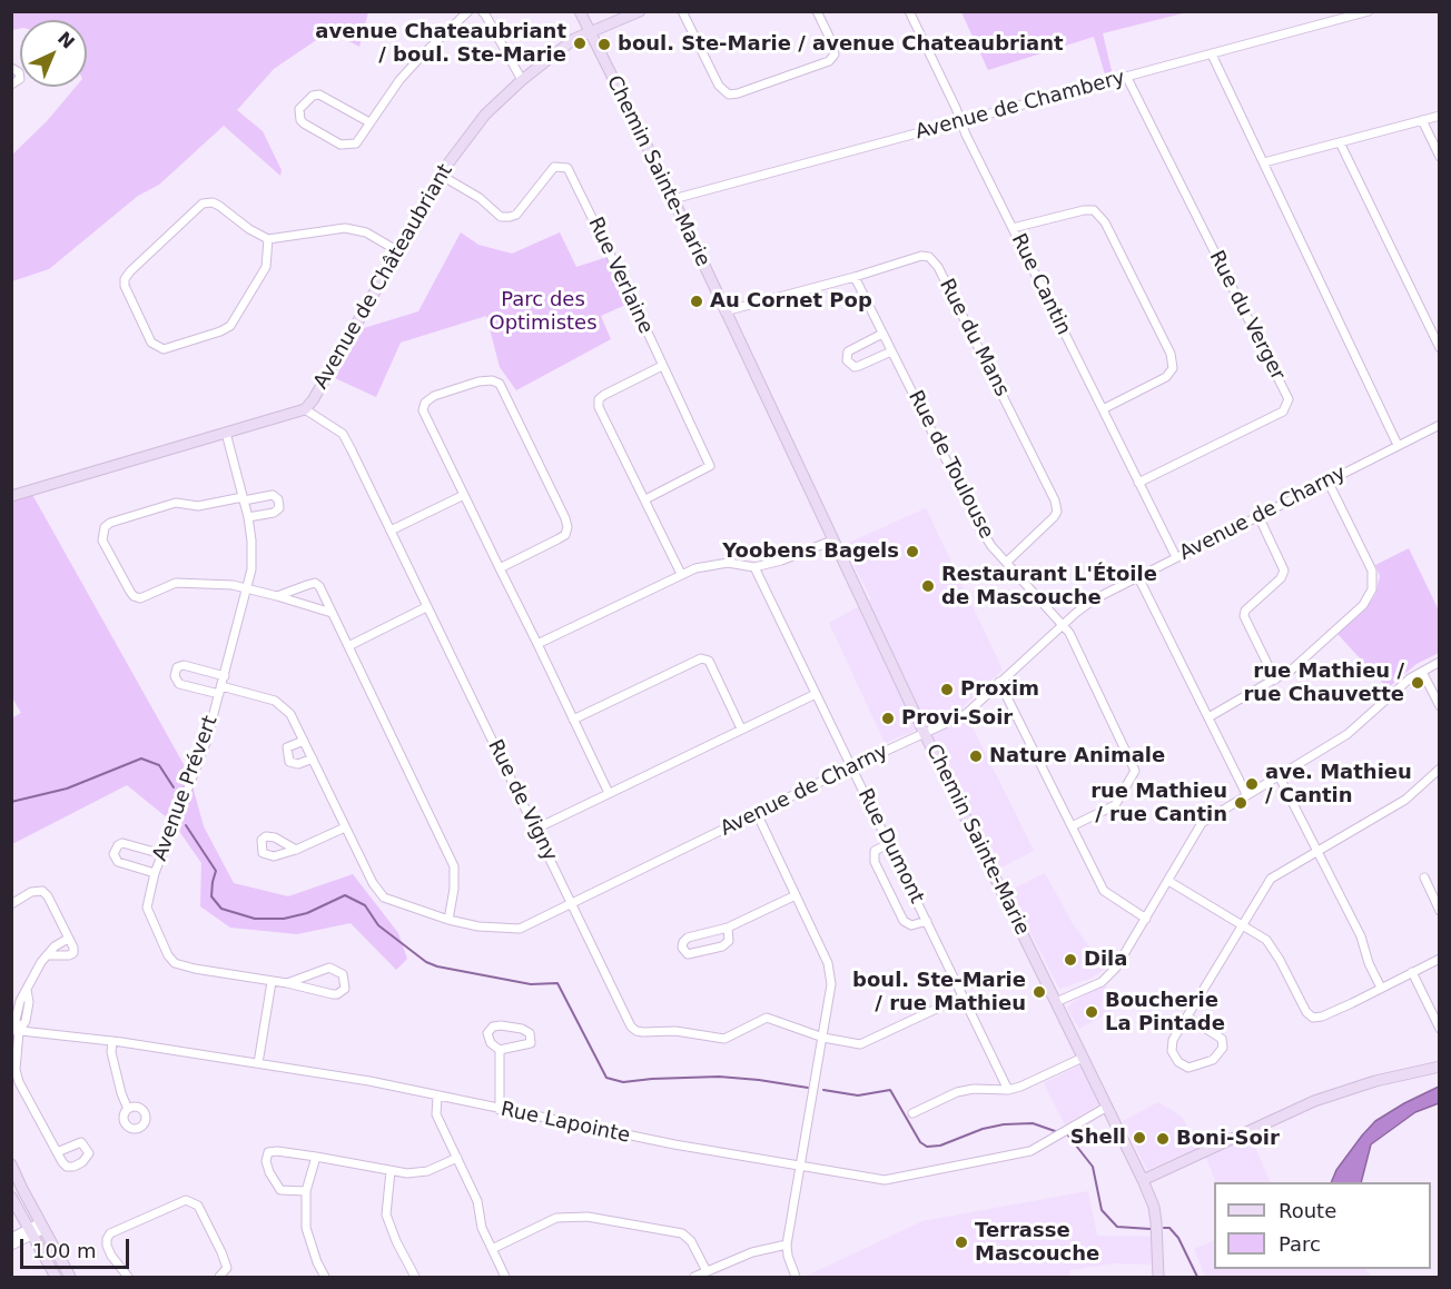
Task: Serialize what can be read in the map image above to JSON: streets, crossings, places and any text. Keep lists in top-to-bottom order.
{
  "streets": {
    "street": [
      "Avenue de Chambery",
      "Chemin Sainte-Marie",
      "Rue Verlaine",
      "Avenue de Châteaubriant",
      "Rue Cantin",
      "Rue du Verger",
      "Rue du Mans",
      "Rue de Toulouse",
      "Avenue de Charny",
      "Avenue Prévert",
      "Rue de Vigny",
      "Rue Dumont",
      "Rue Lapointe"
    ]
  },
  "crossings": [
    ["Avenue de Chambery", "Chemin Sainte-Marie"],
    ["Avenue de Chambery", "Rue Cantin"],
    ["Avenue de Chambery", "Rue du Verger"],
    ["Chemin Sainte-Marie", "Avenue de Châteaubriant"],
    ["Chemin Sainte-Marie", "Rue du Mans"],
    ["Chemin Sainte-Marie", "Avenue de Charny"],
    ["Chemin Sainte-Marie", "Rue Lapointe"],
    ["Rue Verlaine", "Avenue de Châteaubriant"],
    ["Avenue de Châteaubriant", "Avenue Prévert"],
    ["Avenue de Châteaubriant", "Rue de Vigny"],
    ["Rue Cantin", "Rue du Verger"],
    ["Rue Cantin", "Avenue de Charny"],
    ["Rue du Mans", "Rue de Toulouse"],
    ["Rue de Toulouse", "Avenue de Charny"],
    ["Avenue de Charny", "Avenue Prévert"],
    ["Avenue de Charny", "Rue de Vigny"],
    ["Avenue de Charny", "Rue Dumont"]
  ],
  "parks": ["Parc des Optimistes"],
  "places": [
    "avenue Chateaubriant / boul. Ste-Marie",
    "boul. Ste-Marie / avenue Chateaubriant",
    "Au Cornet Pop",
    "Yoobens Bagels",
    "Restaurant L'Étoile de Mascouche",
    "rue Mathieu / rue Chauvette",
    "Proxim",
    "Provi-Soir",
    "Nature Animale",
    "ave. Mathieu / Cantin",
    "rue Mathieu / rue Cantin",
    "Dila",
    "boul. Ste-Marie / rue Mathieu",
    "Boucherie La Pintade",
    "Shell",
    "Boni-Soir",
    "Terrasse Mascouche"
  ],
  "legend": ["Route", "Parc"],
  "scale_bar": "100 m",
  "north": "top right"
}
